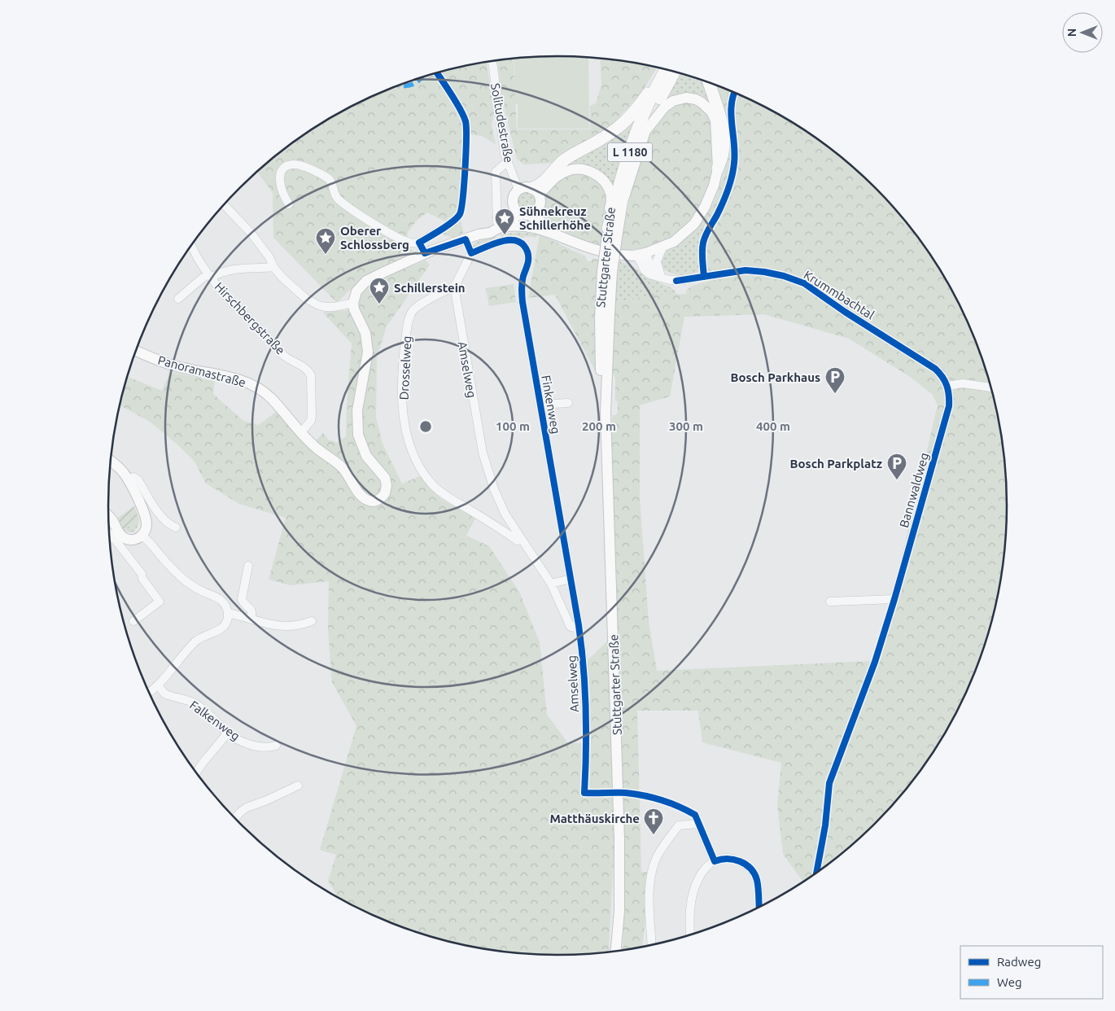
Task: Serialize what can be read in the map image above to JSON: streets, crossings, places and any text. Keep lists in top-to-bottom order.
{
  "streets": {
    "highway": ["L 1180"],
    "main road": ["Stuttgarter Straße", "Panoramastraße"],
    "street": [
      "Solitudestraße",
      "Krummbachtal",
      "Hirschbergstraße",
      "Drosselweg",
      "Amselweg",
      "Finkenweg",
      "Bannwaldweg",
      "Falkenweg"
    ]
  },
  "crossings": [
    ["Solitudestraße", "Stuttgarter Straße"],
    ["L 1180", "Stuttgarter Straße"],
    ["Krummbachtal", "Bannwaldweg"],
    ["Hirschbergstraße", "Panoramastraße"],
    ["Drosselweg", "Amselweg"],
    ["Amselweg", "Finkenweg"]
  ],
  "places": {
    "place": ["Sühnekreuz Schillerhöhe", "Oberer Schlossberg", "Schillerstein"],
    "parking": ["Bosch Parkhaus", "Bosch Parkplatz"],
    "church": ["Matthäuskirche"]
  },
  "legend": ["Radweg", "Weg"],
  "north": "left",
  "rings": [
    "100 m",
    "200 m",
    "300 m",
    "400 m"
  ]
}
